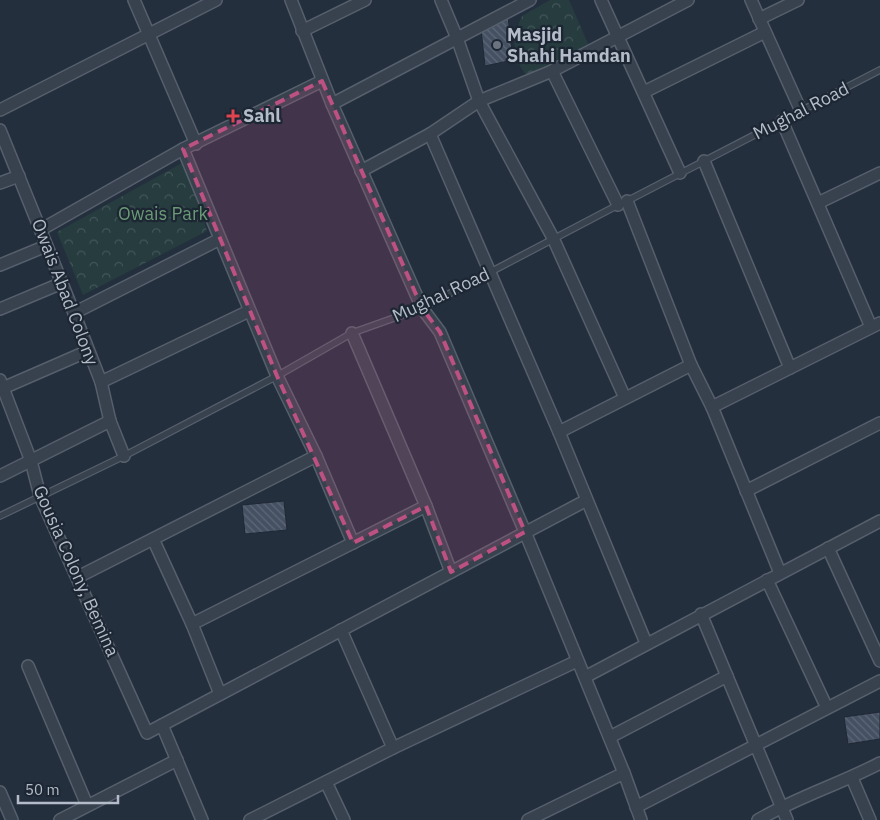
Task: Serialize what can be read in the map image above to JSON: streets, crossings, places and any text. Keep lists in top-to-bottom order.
{
  "streets": {
    "street": ["Owais Abad Colony", "Gousia Colony, Bemina"],
    "lane": ["Mughal Road"]
  },
  "crossings": [
    ["Mughal Road", "Owais Abad Colony"],
    ["Mughal Road", "Gousia Colony, Bemina"]
  ],
  "parks": ["Owais Park"],
  "places": {
    "other": ["Masjid Shahi Hamdan"],
    "health": ["Sahl"]
  },
  "scale_bar": "50 m"
}
